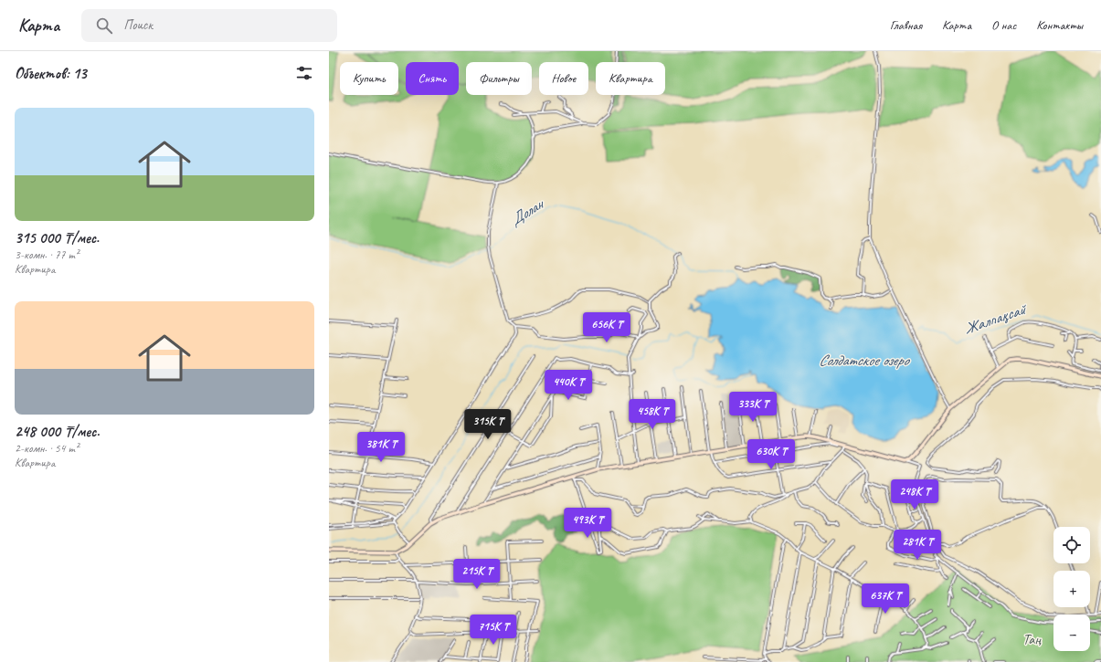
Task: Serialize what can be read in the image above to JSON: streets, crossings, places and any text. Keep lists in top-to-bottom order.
{
  "water": ["Долан", "Жалпақсай", "Солдатское озеро"],
  "parks": ["Таң"],
  "page": {
    "header": "Карта",
    "search": "Поиск",
    "nav": [
      "Главная",
      "Карта",
      "О нас",
      "Контакты"
    ],
    "heading": "Объектов: 13",
    "chip": [
      "Купить",
      "Снять",
      "Фильтры",
      "Новое",
      "Квартира"
    ],
    "list": [
      {
        "name": "315 000 ₸/мес.",
        "note": "3-комн. · 77 m² · Квартира"
      },
      {
        "name": "248 000 ₸/мес.",
        "note": "2-комн. · 54 m² · Квартира"
      }
    ],
    "price": [
      "656K ₸",
      "440K ₸",
      "333K ₸",
      "458K ₸",
      "315K ₸",
      "381K ₸",
      "630K ₸",
      "248K ₸",
      "493K ₸",
      "281K ₸",
      "215K ₸",
      "637K ₸",
      "715K ₸"
    ],
    "map_buttons": ["+", "−"]
  }
}
